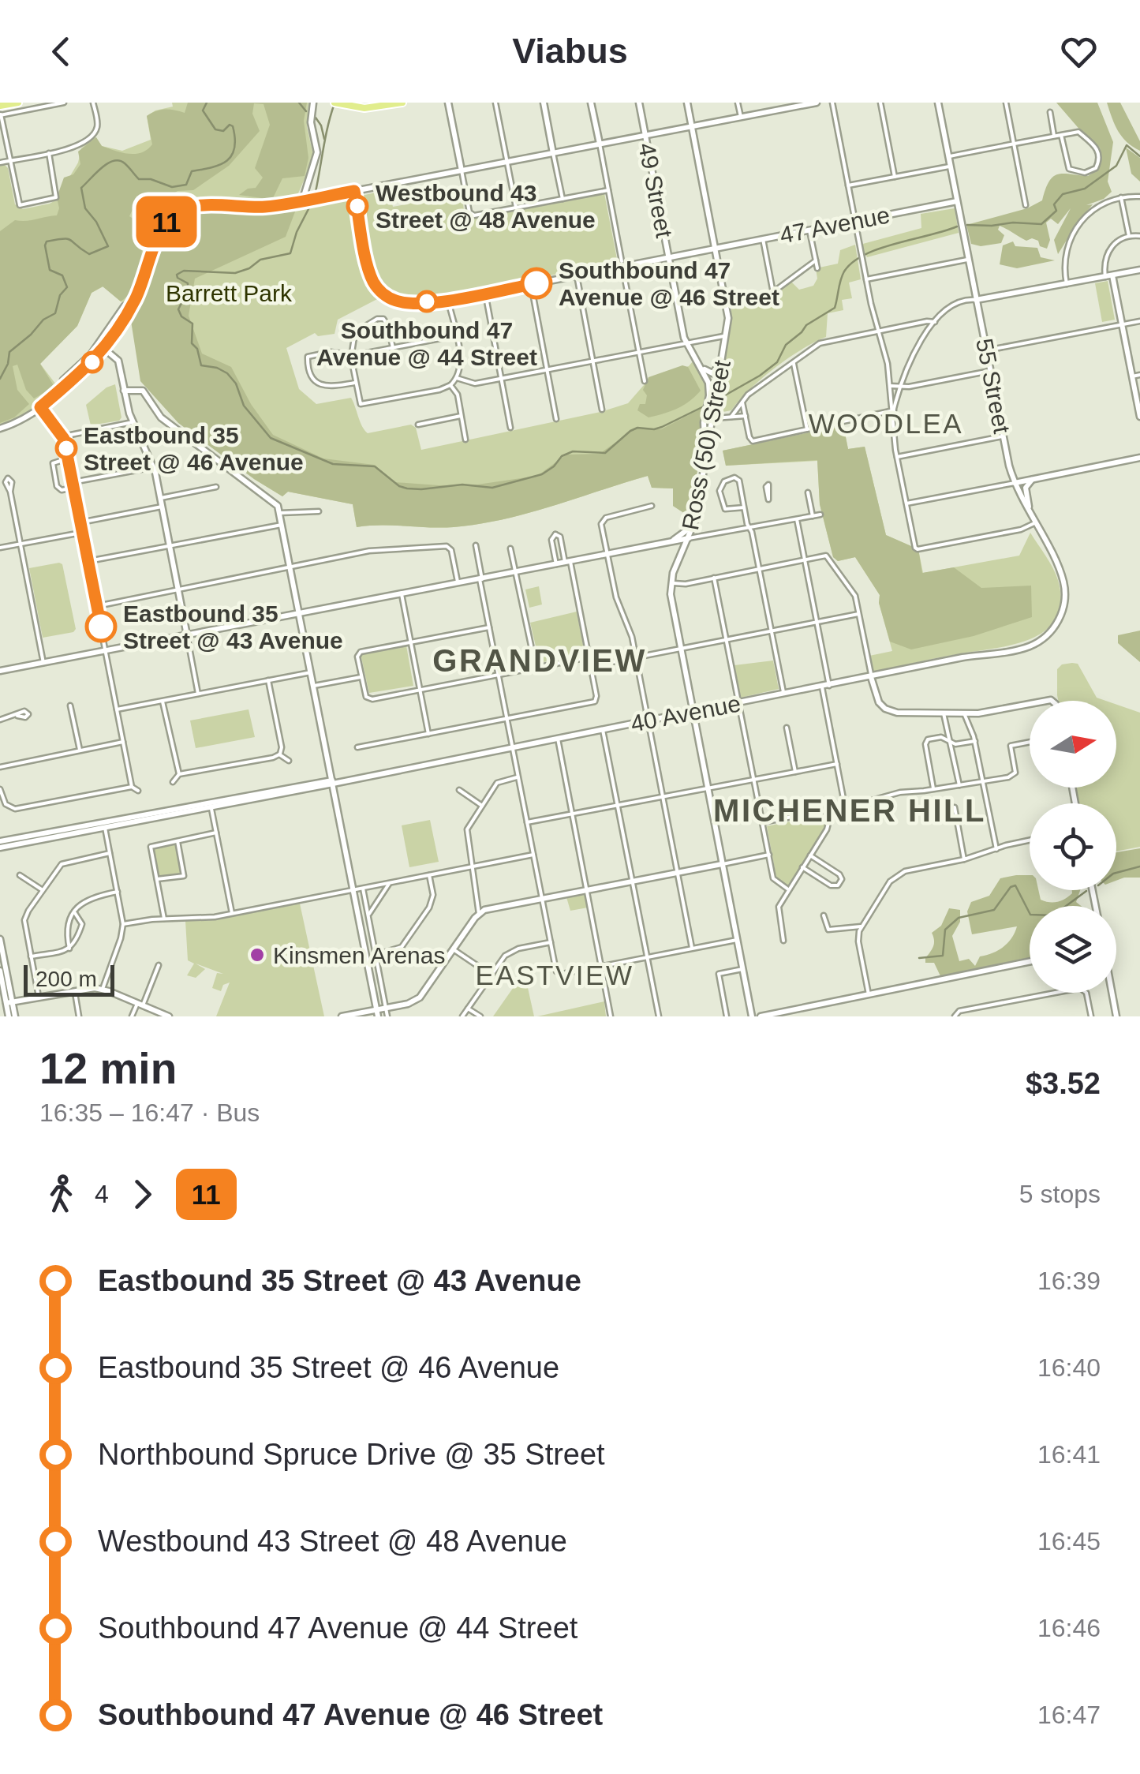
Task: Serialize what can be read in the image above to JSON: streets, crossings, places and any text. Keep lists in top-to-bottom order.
{
  "streets": {
    "street": [
      "49 Street",
      "47 Avenue",
      "55 Street",
      "Ross (50) Street",
      "40 Avenue"
    ]
  },
  "crossings": [
    ["49 Street", "47 Avenue"],
    ["49 Street", "Ross (50) Street"],
    ["47 Avenue", "55 Street"],
    ["47 Avenue", "Ross (50) Street"],
    ["55 Street", "40 Avenue"],
    ["Ross (50) Street", "40 Avenue"]
  ],
  "districts": [
    "WOODLEA",
    "GRANDVIEW",
    "MICHENER HILL",
    "EASTVIEW"
  ],
  "parks": ["Barrett Park"],
  "places": [
    "Westbound 43 Street @ 48 Avenue",
    "Southbound 47 Avenue @ 46 Street",
    "Southbound 47 Avenue @ 44 Street",
    "Eastbound 35 Street @ 46 Avenue",
    "Eastbound 35 Street @ 43 Avenue",
    "Kinsmen Arenas"
  ],
  "lines": ["bus line 11"],
  "scale_bar": "200 m",
  "north": "right",
  "page": {
    "header": "Viabus",
    "on_map": "11",
    "scale": "200 m",
    "heading": ["12 min", "16:35 – 16:47 · Bus", "$3.52"],
    "legs": ["4", "11", "5 stops"],
    "list": [
      {
        "name": "Eastbound 35 Street @ 43 Avenue",
        "value": "16:39"
      },
      {
        "name": "Eastbound 35 Street @ 46 Avenue",
        "value": "16:40"
      },
      {
        "name": "Northbound Spruce Drive @ 35 Street",
        "value": "16:41"
      },
      {
        "name": "Westbound 43 Street @ 48 Avenue",
        "value": "16:45"
      },
      {
        "name": "Southbound 47 Avenue @ 44 Street",
        "value": "16:46"
      },
      {
        "name": "Southbound 47 Avenue @ 46 Street",
        "value": "16:47"
      }
    ]
  }
}
